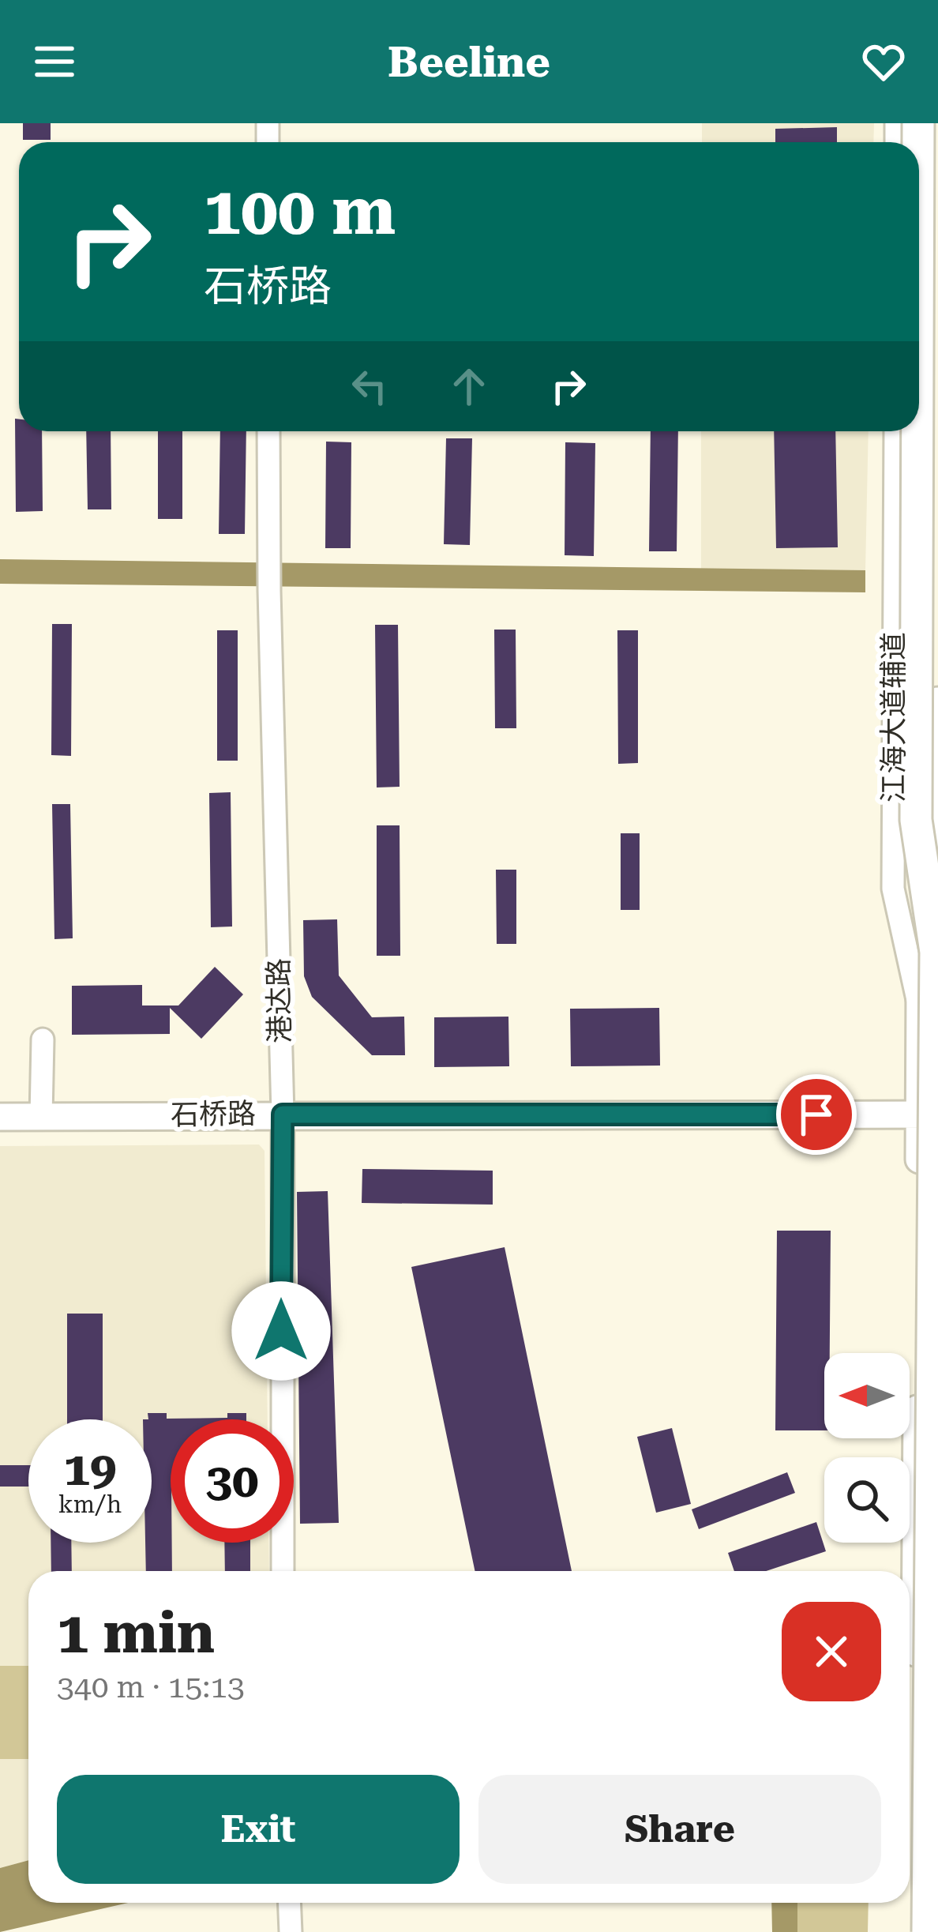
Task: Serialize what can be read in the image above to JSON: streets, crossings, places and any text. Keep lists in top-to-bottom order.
{
  "streets": {
    "main road": ["石桥路"],
    "street": ["江海大道辅道", "港达路"]
  },
  "crossings": [
    ["港达路", "石桥路"]
  ],
  "north": "left",
  "page": {
    "header": "Beeline",
    "turn": ["100 m", "石桥路"],
    "speed": "19 km/h",
    "limit": "30",
    "heading": ["1 min", "340 m · 15:13"],
    "buttons": ["Exit", "Share"]
  }
}
